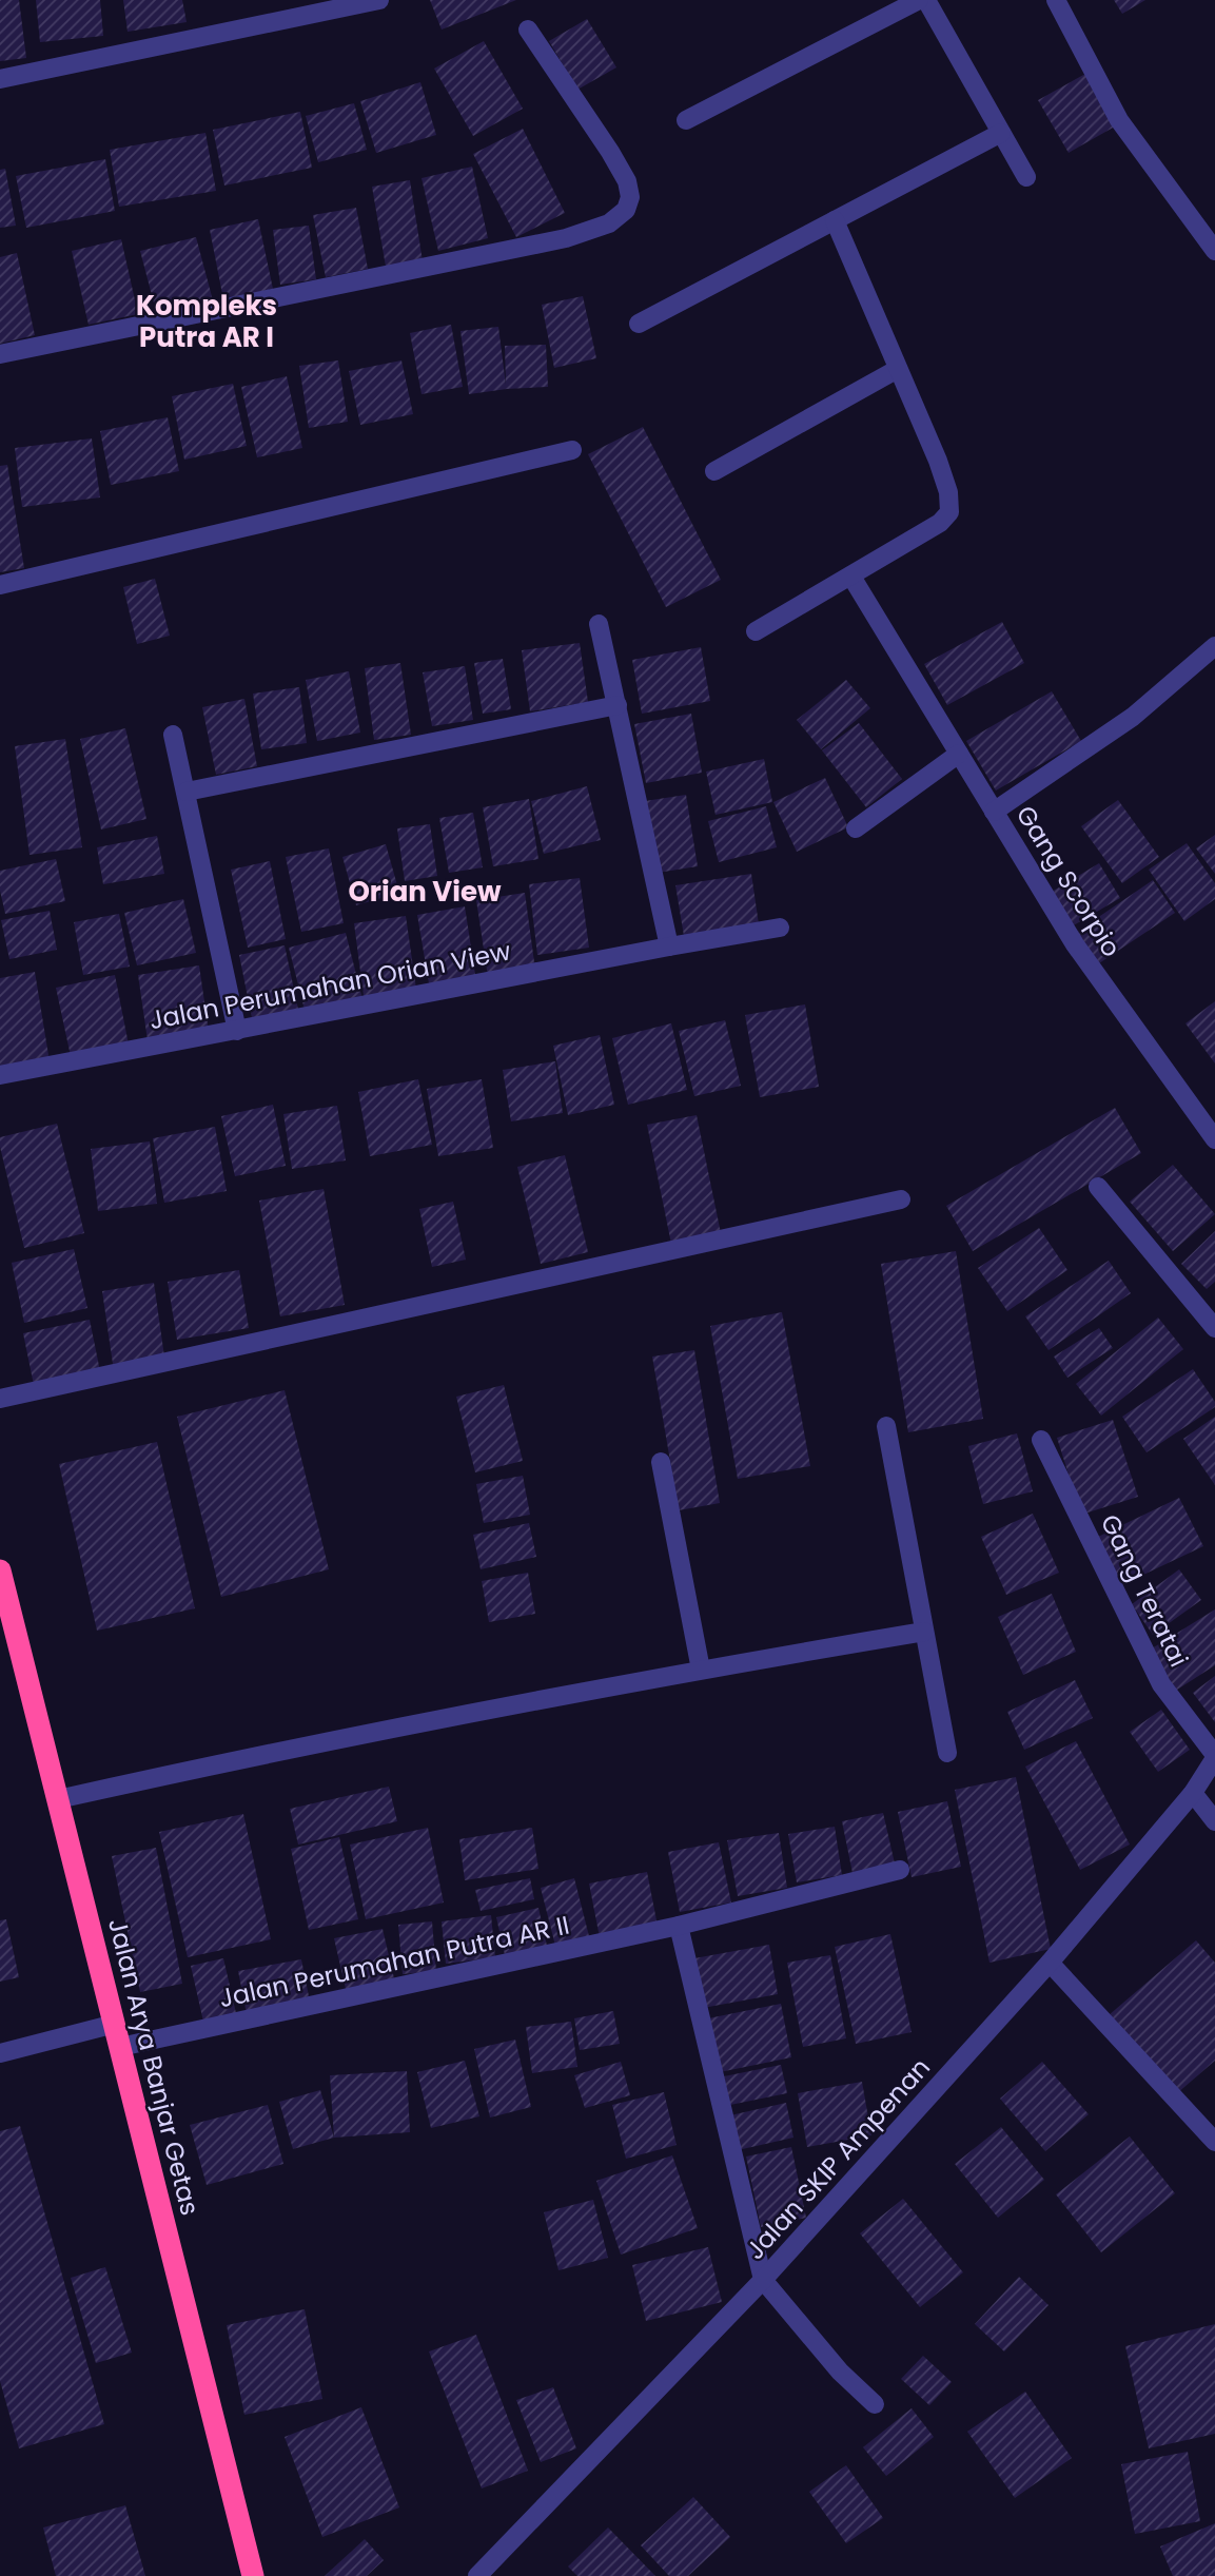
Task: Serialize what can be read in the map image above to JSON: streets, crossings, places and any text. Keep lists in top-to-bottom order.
{
  "streets": {
    "highway": ["Jalan Arya Banjar Getas"],
    "street": [
      "Gang Scorpio",
      "Jalan Perumahan Orian View",
      "Gang Teratai",
      "Jalan Perumahan Putra AR II",
      "Jalan SKIP Ampenan"
    ]
  },
  "crossings": [
    ["Gang Teratai", "Jalan SKIP Ampenan"],
    ["Jalan Perumahan Putra AR II", "Jalan Arya Banjar Getas"]
  ],
  "districts": ["Kompleks Putra AR I", "Orian View"]
}
